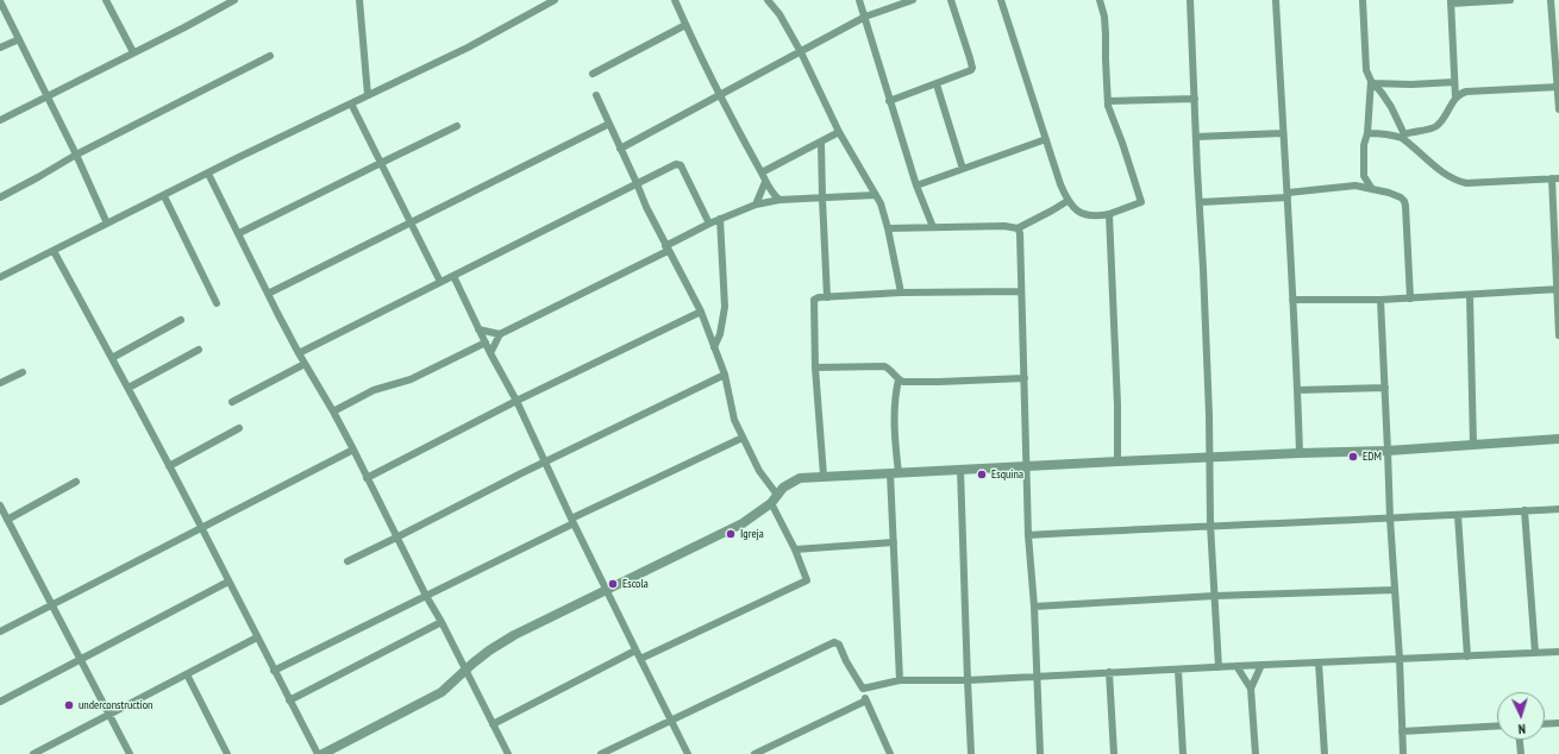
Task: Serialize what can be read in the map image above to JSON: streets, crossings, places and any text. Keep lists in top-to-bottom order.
{
  "places": [
    "EDM",
    "Esquina",
    "Igreja",
    "Escola",
    "underconstruction"
  ],
  "north": "bottom"
}
